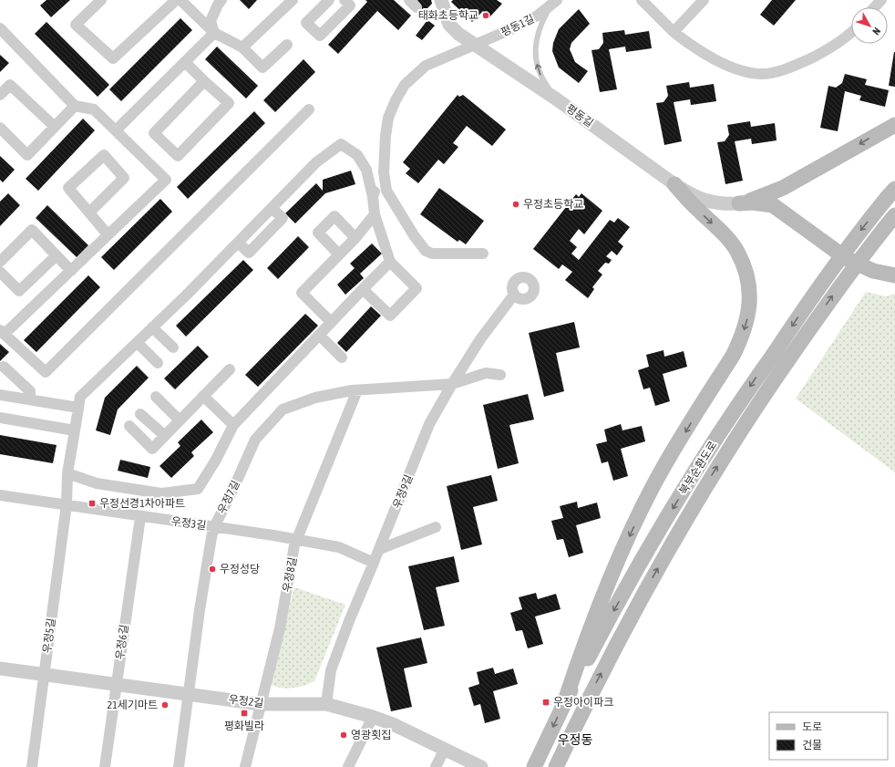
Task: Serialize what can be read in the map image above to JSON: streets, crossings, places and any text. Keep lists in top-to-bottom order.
{
  "streets": {
    "main road": ["북부순환도로"],
    "street": [
      "평동1길",
      "평동길",
      "우정9길",
      "우정7길",
      "우정3길",
      "우정8길",
      "우정5길",
      "우정6길",
      "우정2길"
    ]
  },
  "crossings": [
    ["평동1길", "평동길"],
    ["우정9길", "우정7길"],
    ["우정9길", "우정3길"],
    ["우정9길", "우정2길"],
    ["우정7길", "우정3길"],
    ["우정7길", "우정8길"],
    ["우정7길", "우정2길"],
    ["우정3길", "우정8길"],
    ["우정3길", "우정5길"],
    ["우정3길", "우정6길"],
    ["우정8길", "우정2길"],
    ["우정5길", "우정2길"],
    ["우정6길", "우정2길"]
  ],
  "districts": ["우정동"],
  "places": {
    "other": [
      "태화초등학교",
      "우정초등학교",
      "우정성당",
      "21세기마트",
      "영광횟집"
    ],
    "transit": ["우정선경1차아파트", "우정아이파크", "평화빌라"]
  },
  "legend": ["도로", "건물"],
  "north": "bottom right"
}
